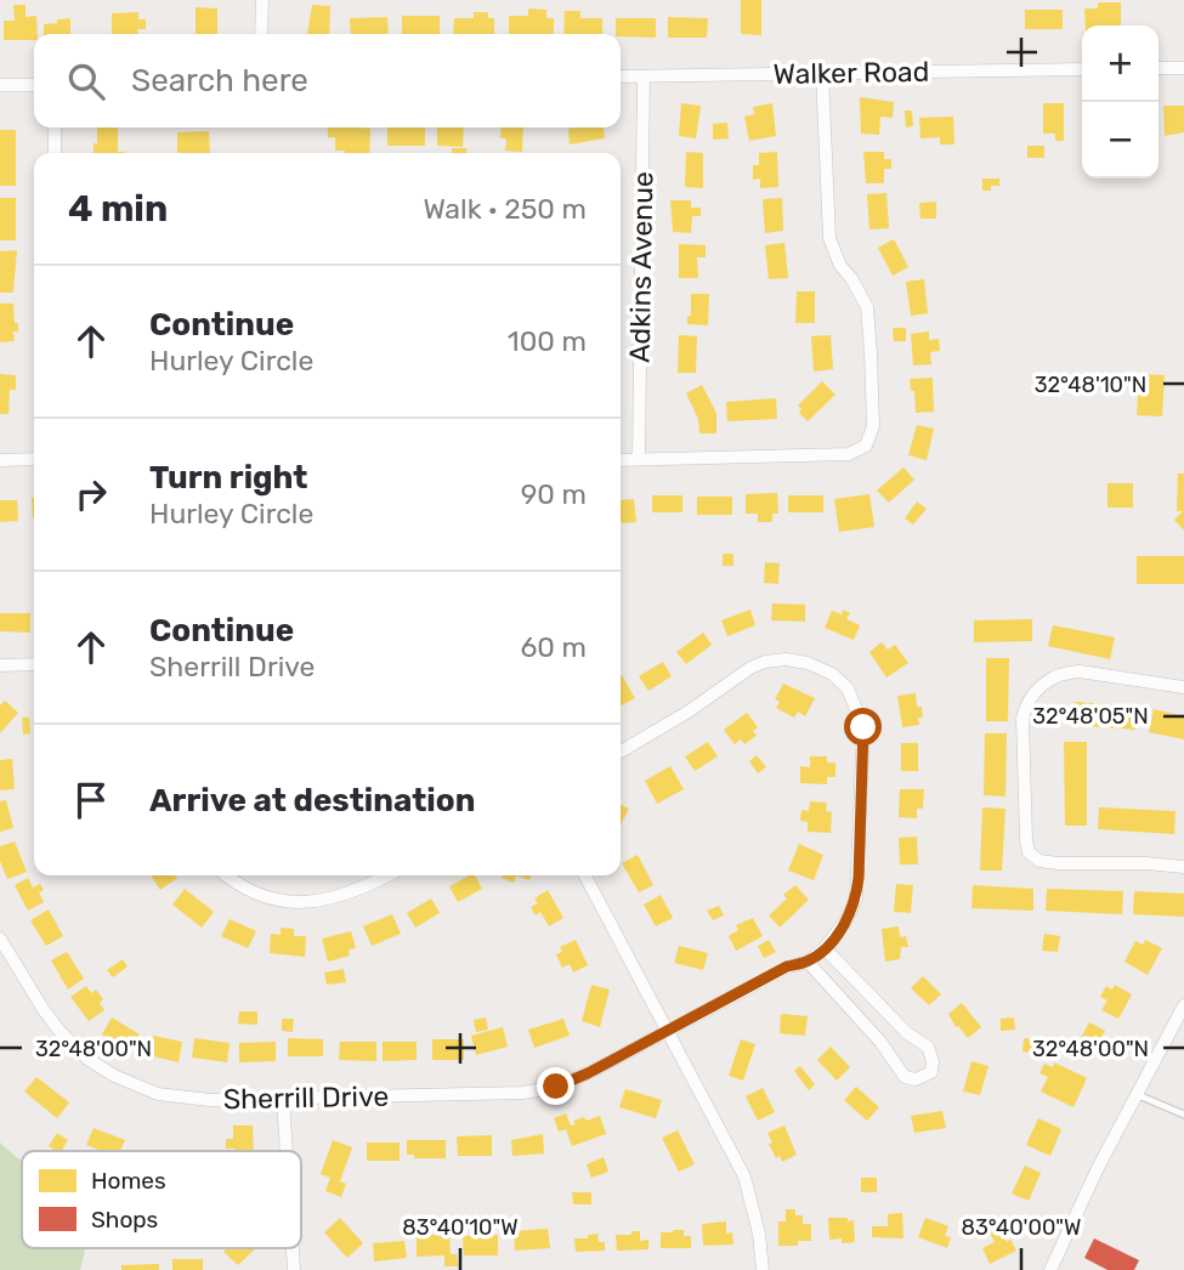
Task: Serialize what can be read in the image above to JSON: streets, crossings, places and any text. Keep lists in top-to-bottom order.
{
  "streets": {
    "street": ["Walker Road", "Adkins Avenue", "Sherrill Drive"]
  },
  "crossings": [
    ["Walker Road", "Adkins Avenue"]
  ],
  "legend": ["Homes", "Shops"],
  "page": {
    "map_buttons": ["+", "−"],
    "search": "Search here",
    "heading": ["4 min", "Walk · 250 m"],
    "list": [
      ["Continue", "Hurley Circle", "100 m"],
      ["Turn right", "Hurley Circle", "90 m"],
      ["Continue", "Sherrill Drive", "60 m"],
      "Arrive at destination"
    ]
  },
  "coordinates": [
    "32°48'10\"N",
    "32°48'05\"N",
    "32°48'00\"N",
    "83°40'10\"W",
    "83°40'00\"W"
  ]
}
